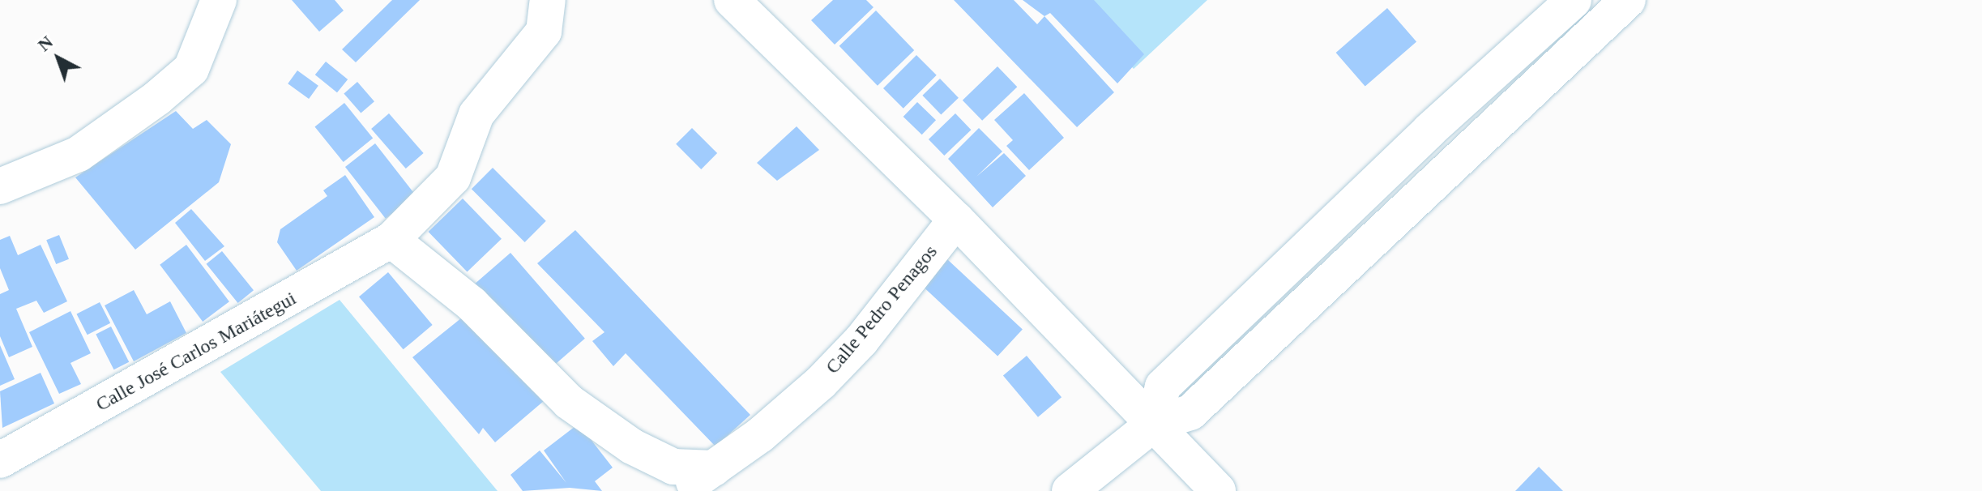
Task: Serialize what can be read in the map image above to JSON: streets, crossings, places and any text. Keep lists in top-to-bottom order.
{
  "streets": {
    "street": ["Calle Pedro Penagos", "Calle José Carlos Mariátegui"]
  },
  "north": "top left"
}
